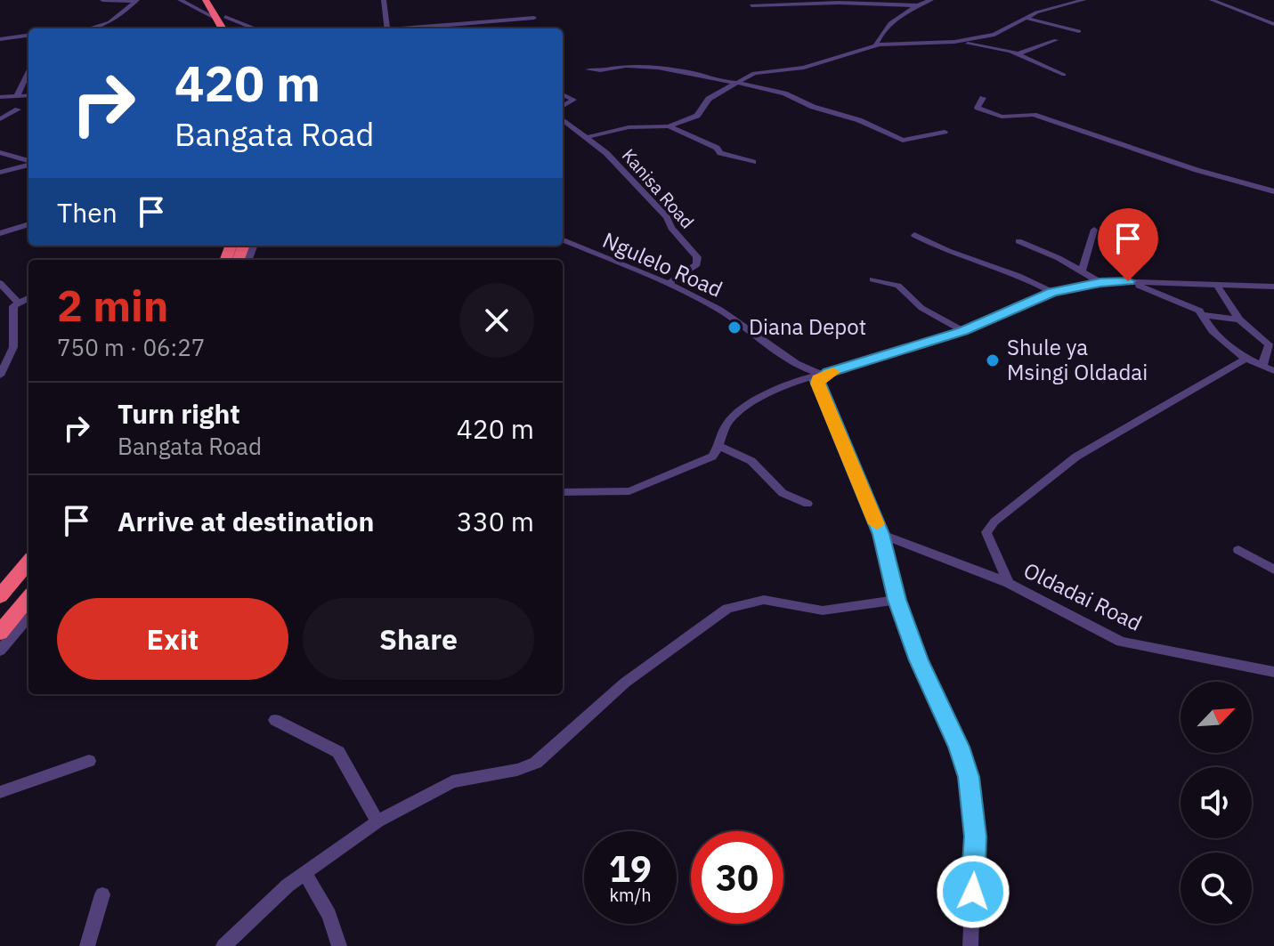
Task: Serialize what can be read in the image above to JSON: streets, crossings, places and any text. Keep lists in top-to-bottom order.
{
  "streets": {
    "street": ["Kanisa Road", "Ngulelo Road", "Oldadai Road"]
  },
  "crossings": [
    ["Kanisa Road", "Ngulelo Road"]
  ],
  "places": ["Diana Depot", "Shule ya Msingi Oldadai"],
  "north": "top right",
  "page": {
    "turn": ["420 m", "Bangata Road"],
    "then": "Then",
    "heading": ["2 min", "750 m · 06:27"],
    "list": [
      {
        "name": "Turn right",
        "note": "Bangata Road",
        "value": "420 m"
      },
      {
        "name": "Arrive at destination",
        "value": "330 m"
      }
    ],
    "buttons": ["Exit", "Share"],
    "speed": "19 km/h",
    "limit": "30"
  }
}
